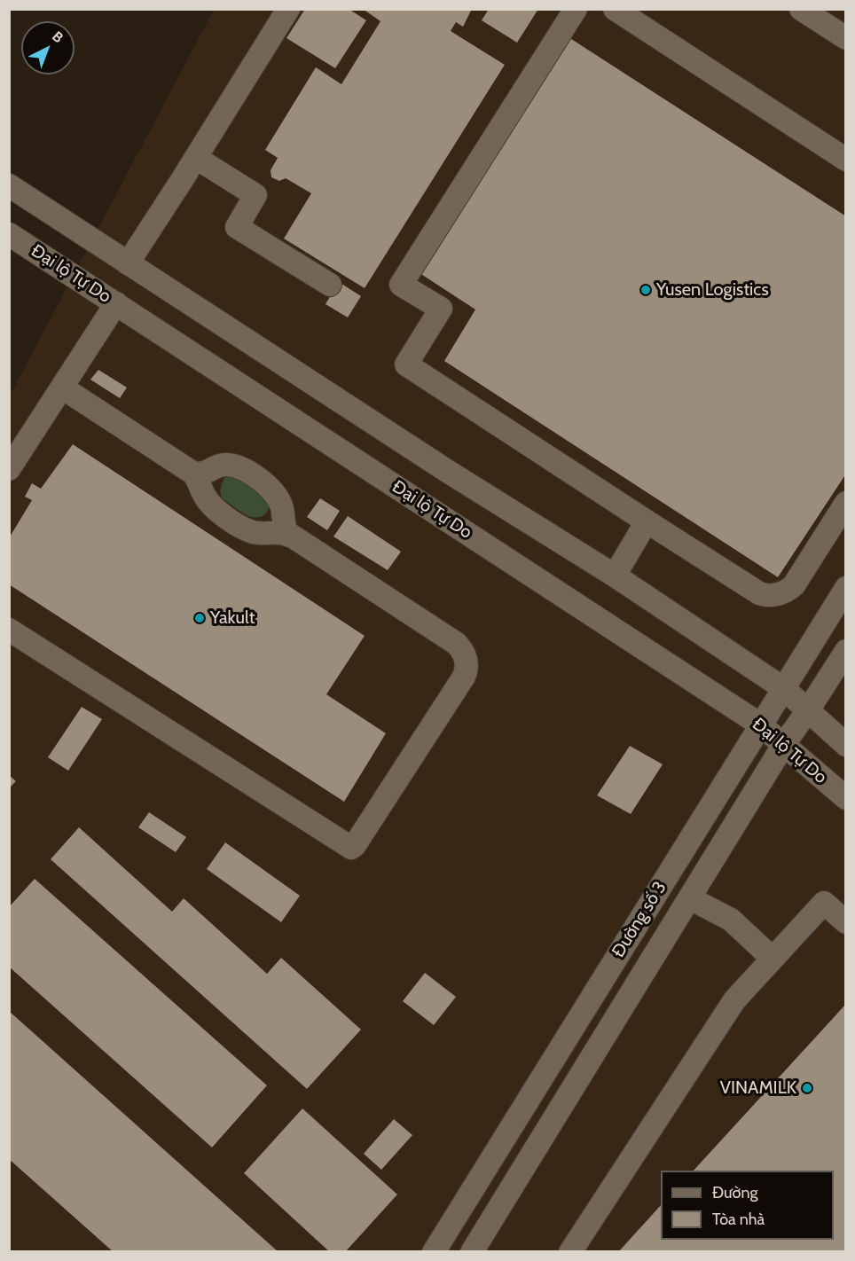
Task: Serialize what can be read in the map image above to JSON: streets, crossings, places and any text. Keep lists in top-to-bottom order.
{
  "streets": {
    "street": ["Đại lộ Tự Do", "Đường số 3"]
  },
  "crossings": [
    ["Đại lộ Tự Do", "Đường số 3"]
  ],
  "places": ["Yusen Logistics", "Yakult", "VINAMILK"],
  "legend": ["Đường", "Tòa nhà"],
  "north": "top right"
}
